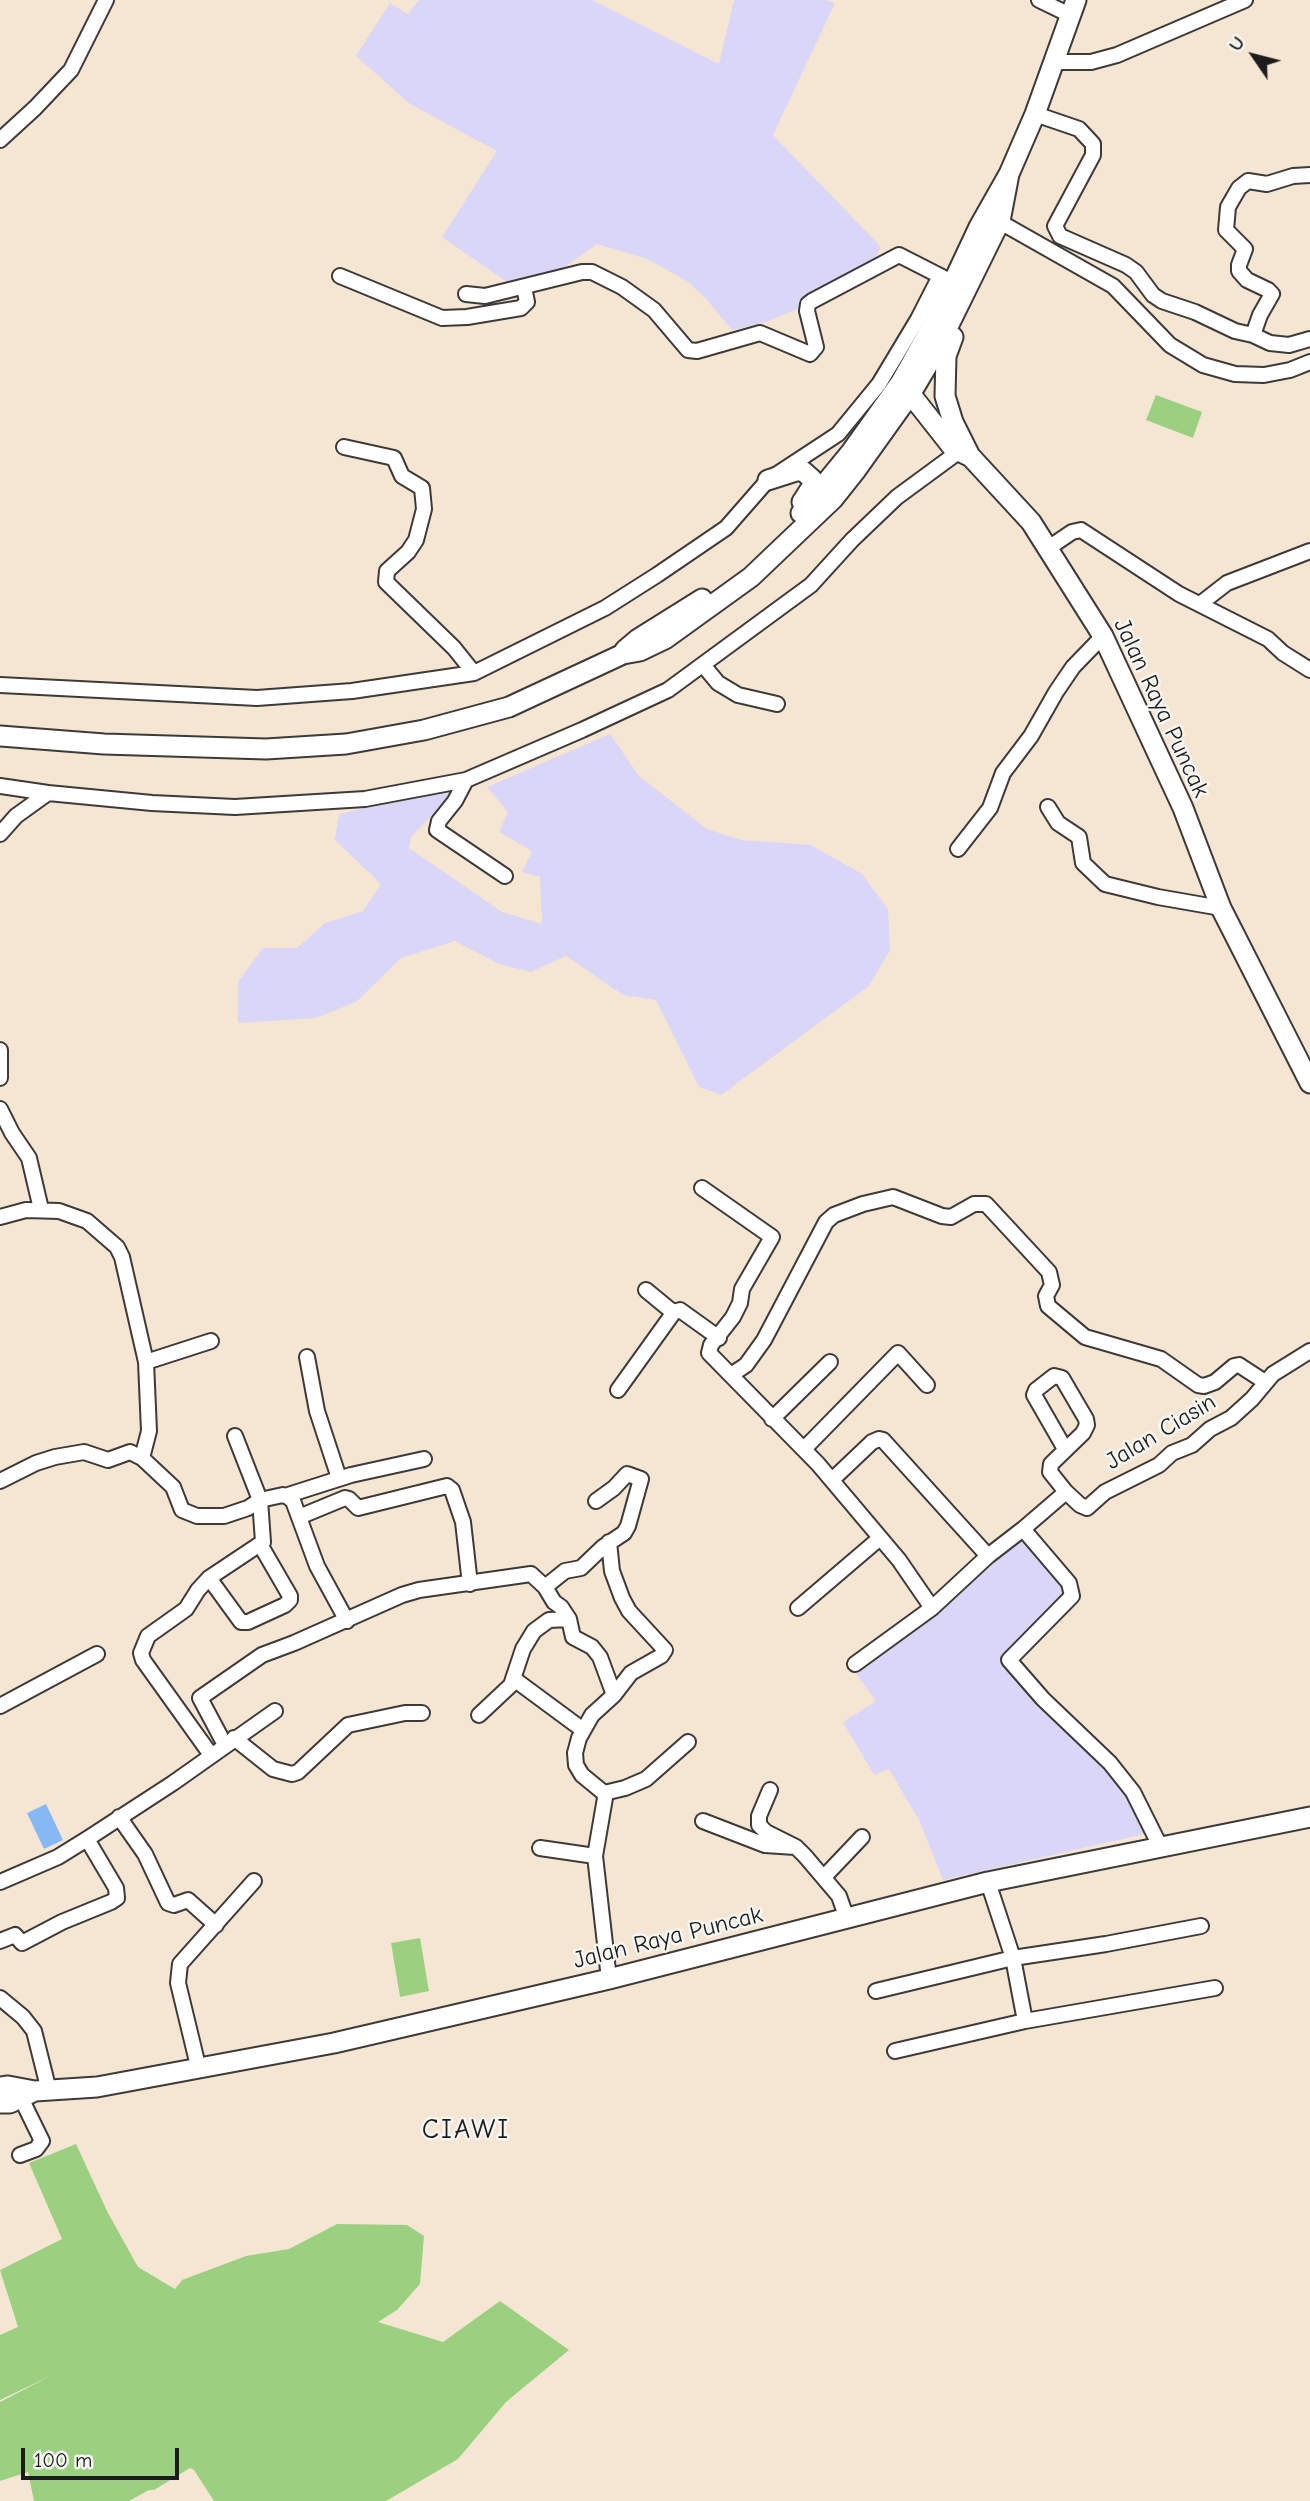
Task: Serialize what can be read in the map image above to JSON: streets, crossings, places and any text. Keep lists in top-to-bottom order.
{
  "streets": {
    "highway": ["Jalan Raya Puncak"],
    "street": ["Jalan Ciasin"]
  },
  "districts": ["CIAWI"],
  "scale_bar": "100 m",
  "north": "top left"
}
